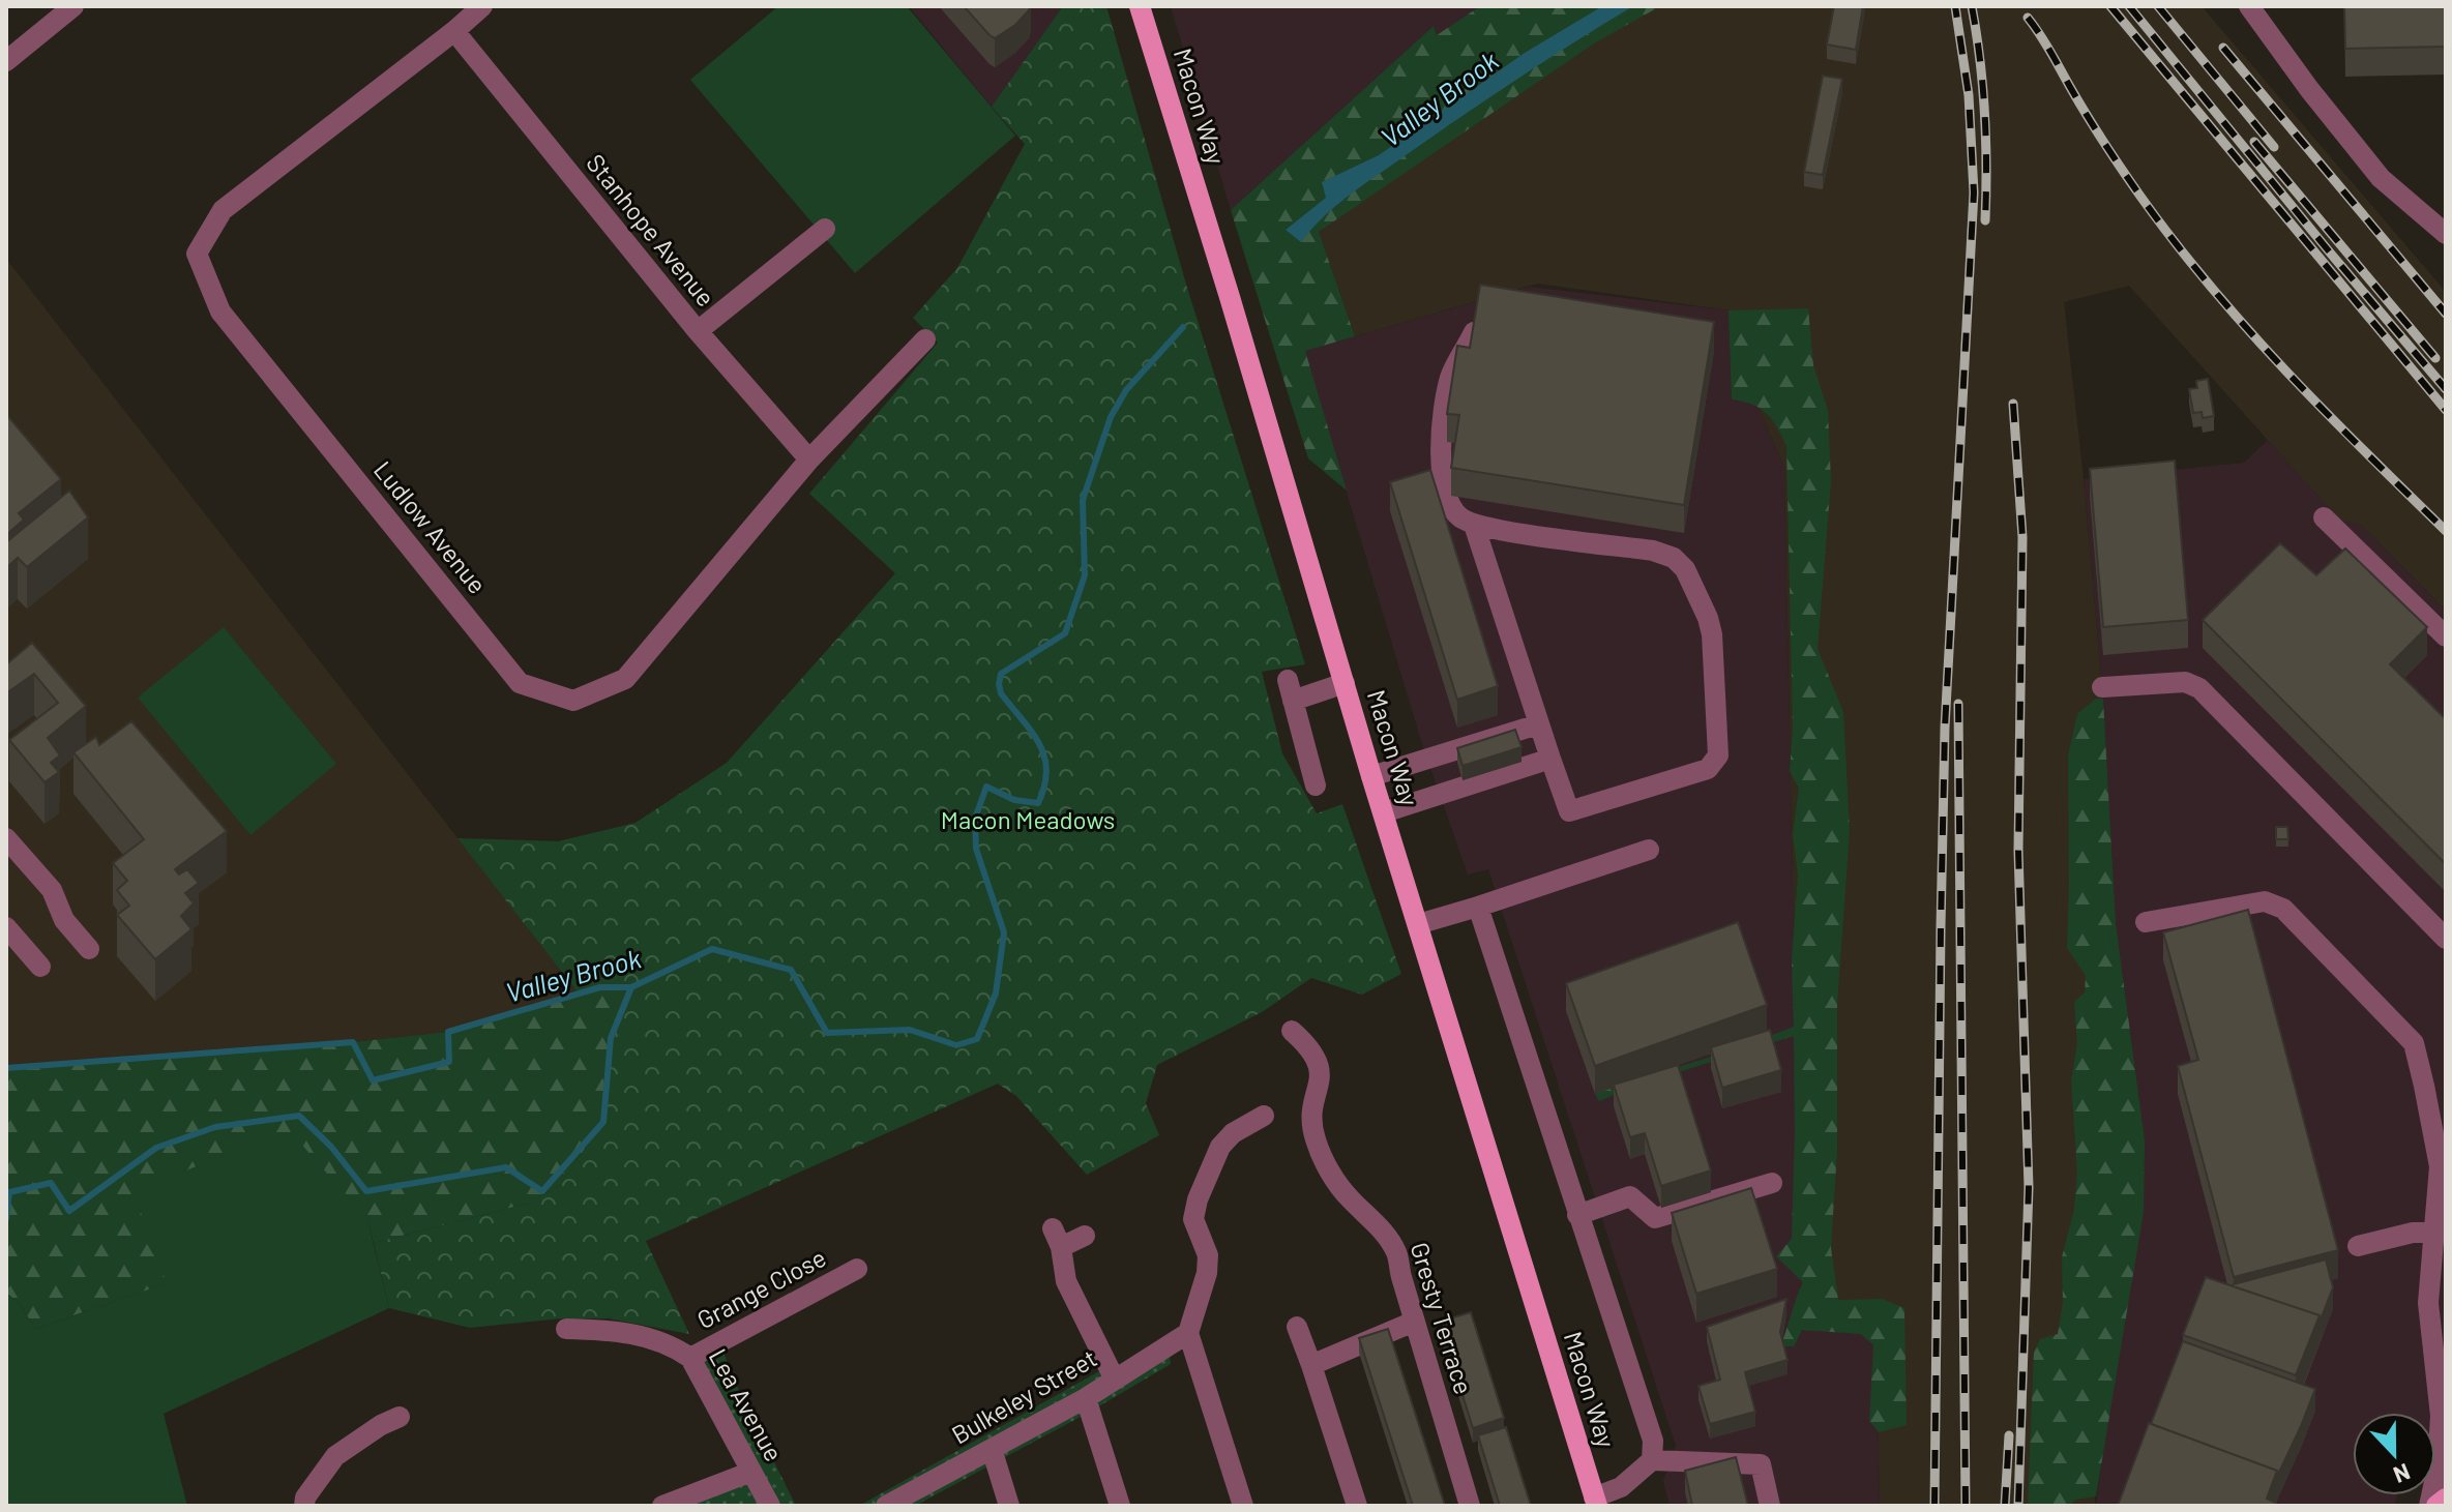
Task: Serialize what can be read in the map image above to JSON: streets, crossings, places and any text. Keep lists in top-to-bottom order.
{
  "streets": {
    "main road": ["Macon Way"],
    "street": [
      "Stanhope Avenue",
      "Ludlow Avenue",
      "Grange Close",
      "Gresty Terrace",
      "Bulkeley Street",
      "Lea Avenue"
    ]
  },
  "crossings": [
    ["Stanhope Avenue", "Ludlow Avenue"],
    ["Grange Close", "Lea Avenue"]
  ],
  "water": ["Valley Brook"],
  "parks": ["Macon Meadows"],
  "north": "bottom"
}
